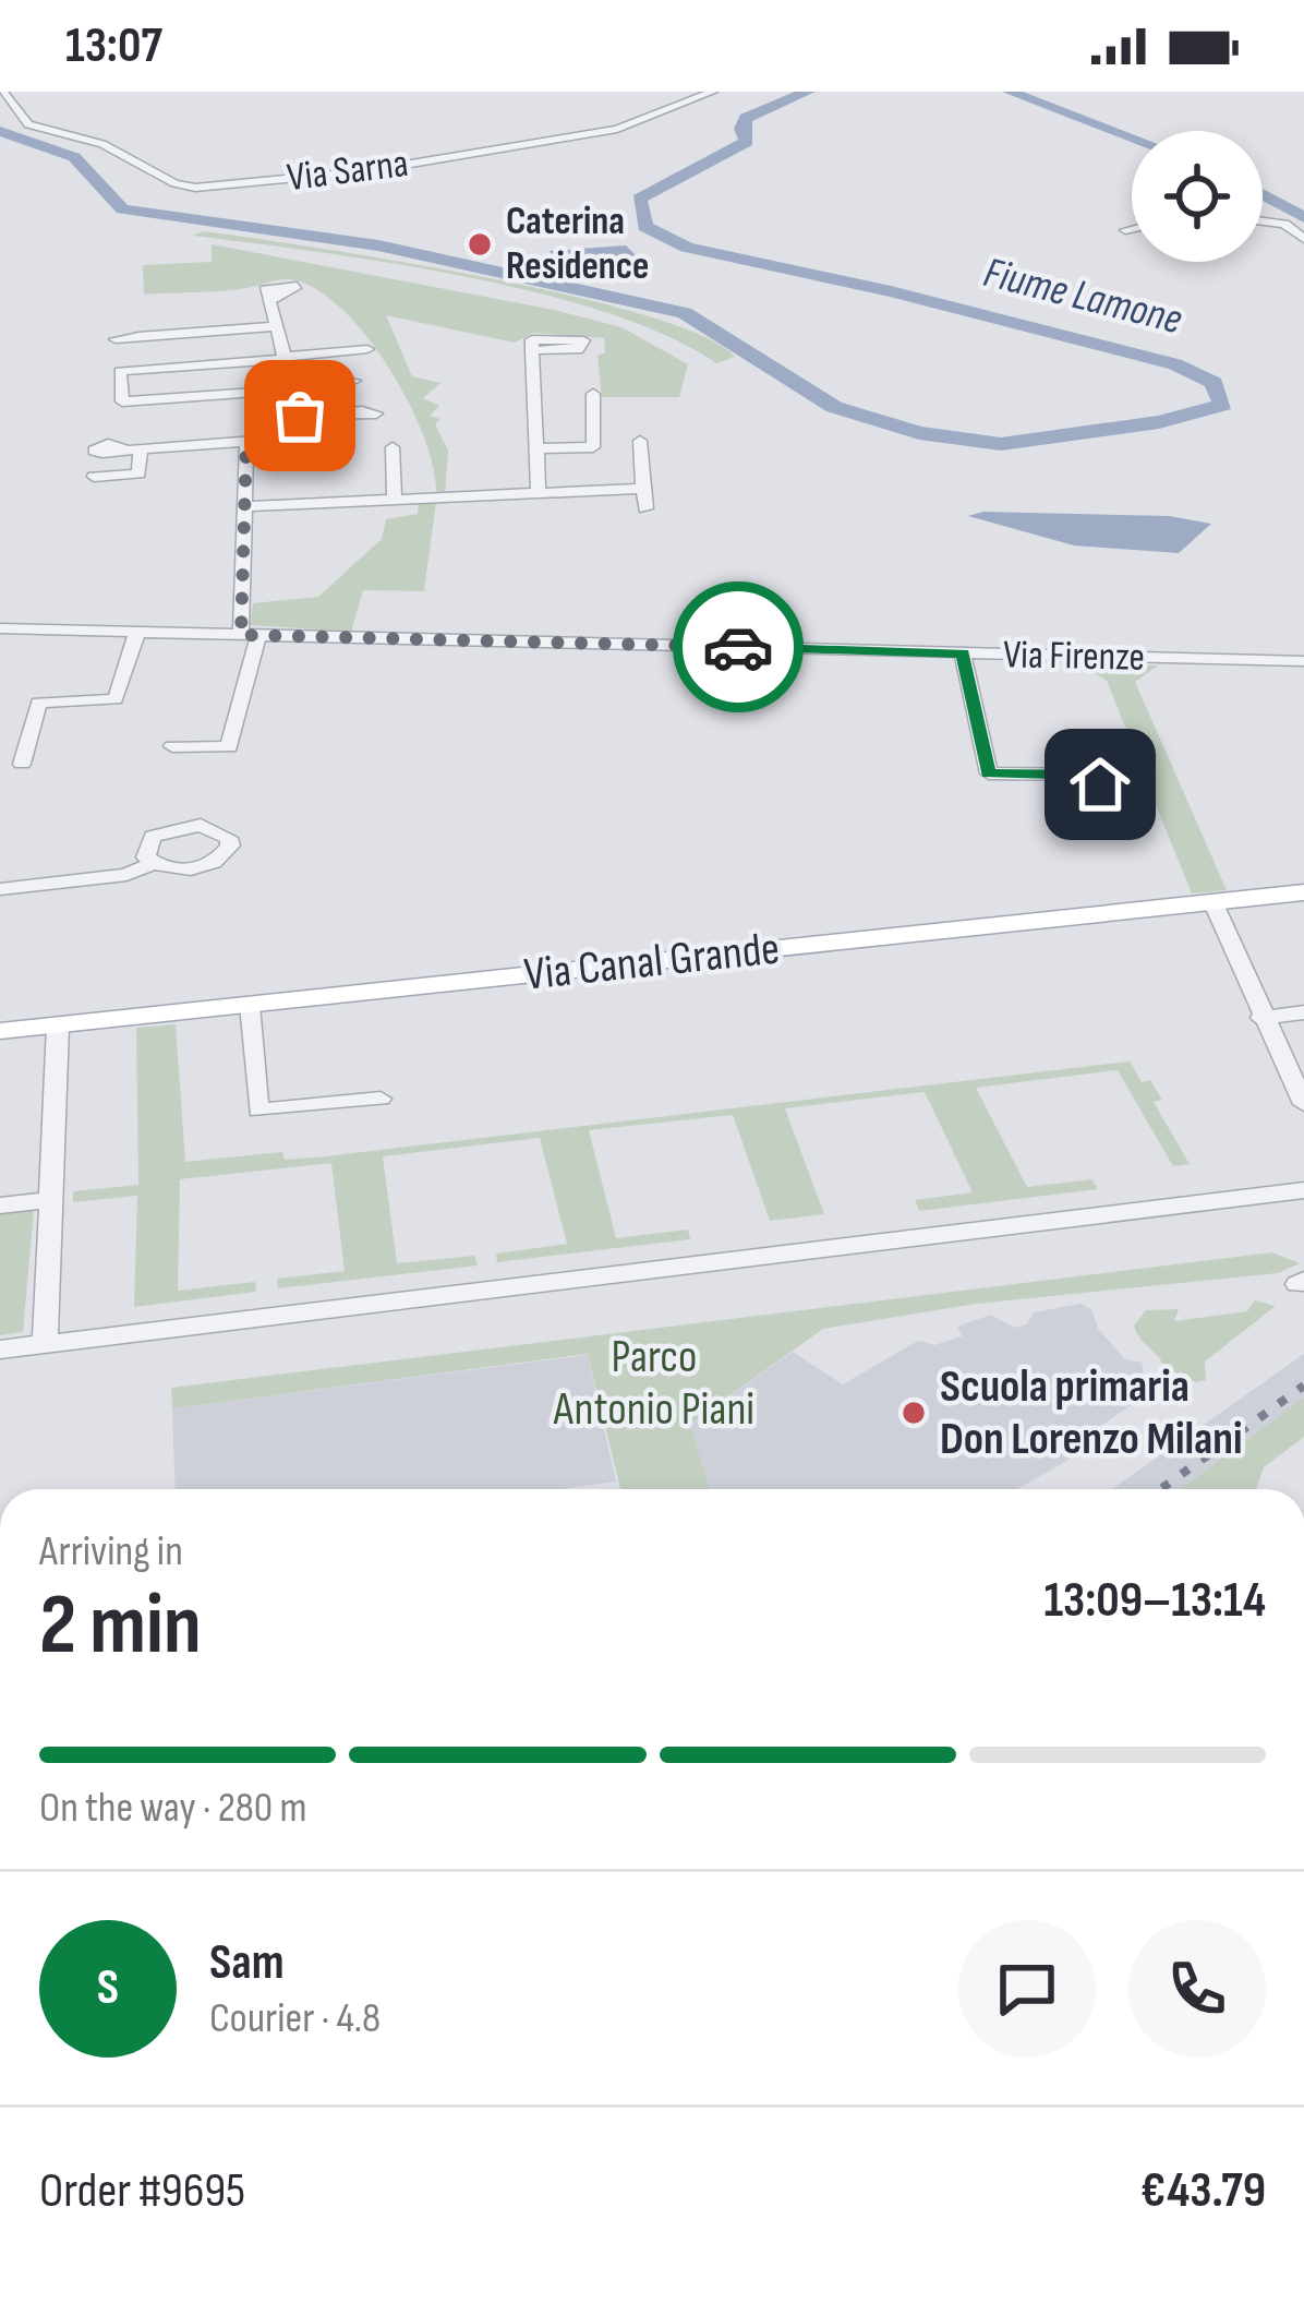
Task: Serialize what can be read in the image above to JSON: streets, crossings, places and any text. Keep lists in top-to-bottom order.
{
  "streets": {
    "main road": ["Via Canal Grande"],
    "street": ["Via Sarna", "Via Firenze"]
  },
  "water": ["Fiume Lamone"],
  "parks": ["Parco Antonio Piani"],
  "places": ["Caterina Residence", "Scuola primaria Don Lorenzo Milani"],
  "page": {
    "status": "13:07",
    "heading": ["2 min", "Arriving in", "13:09–13:14"],
    "panel": [
      "Sam",
      "Courier · 4.8",
      "Order #9695",
      "€43.79"
    ],
    "bar": "On the way · 280 m",
    "round": "S"
  }
}
